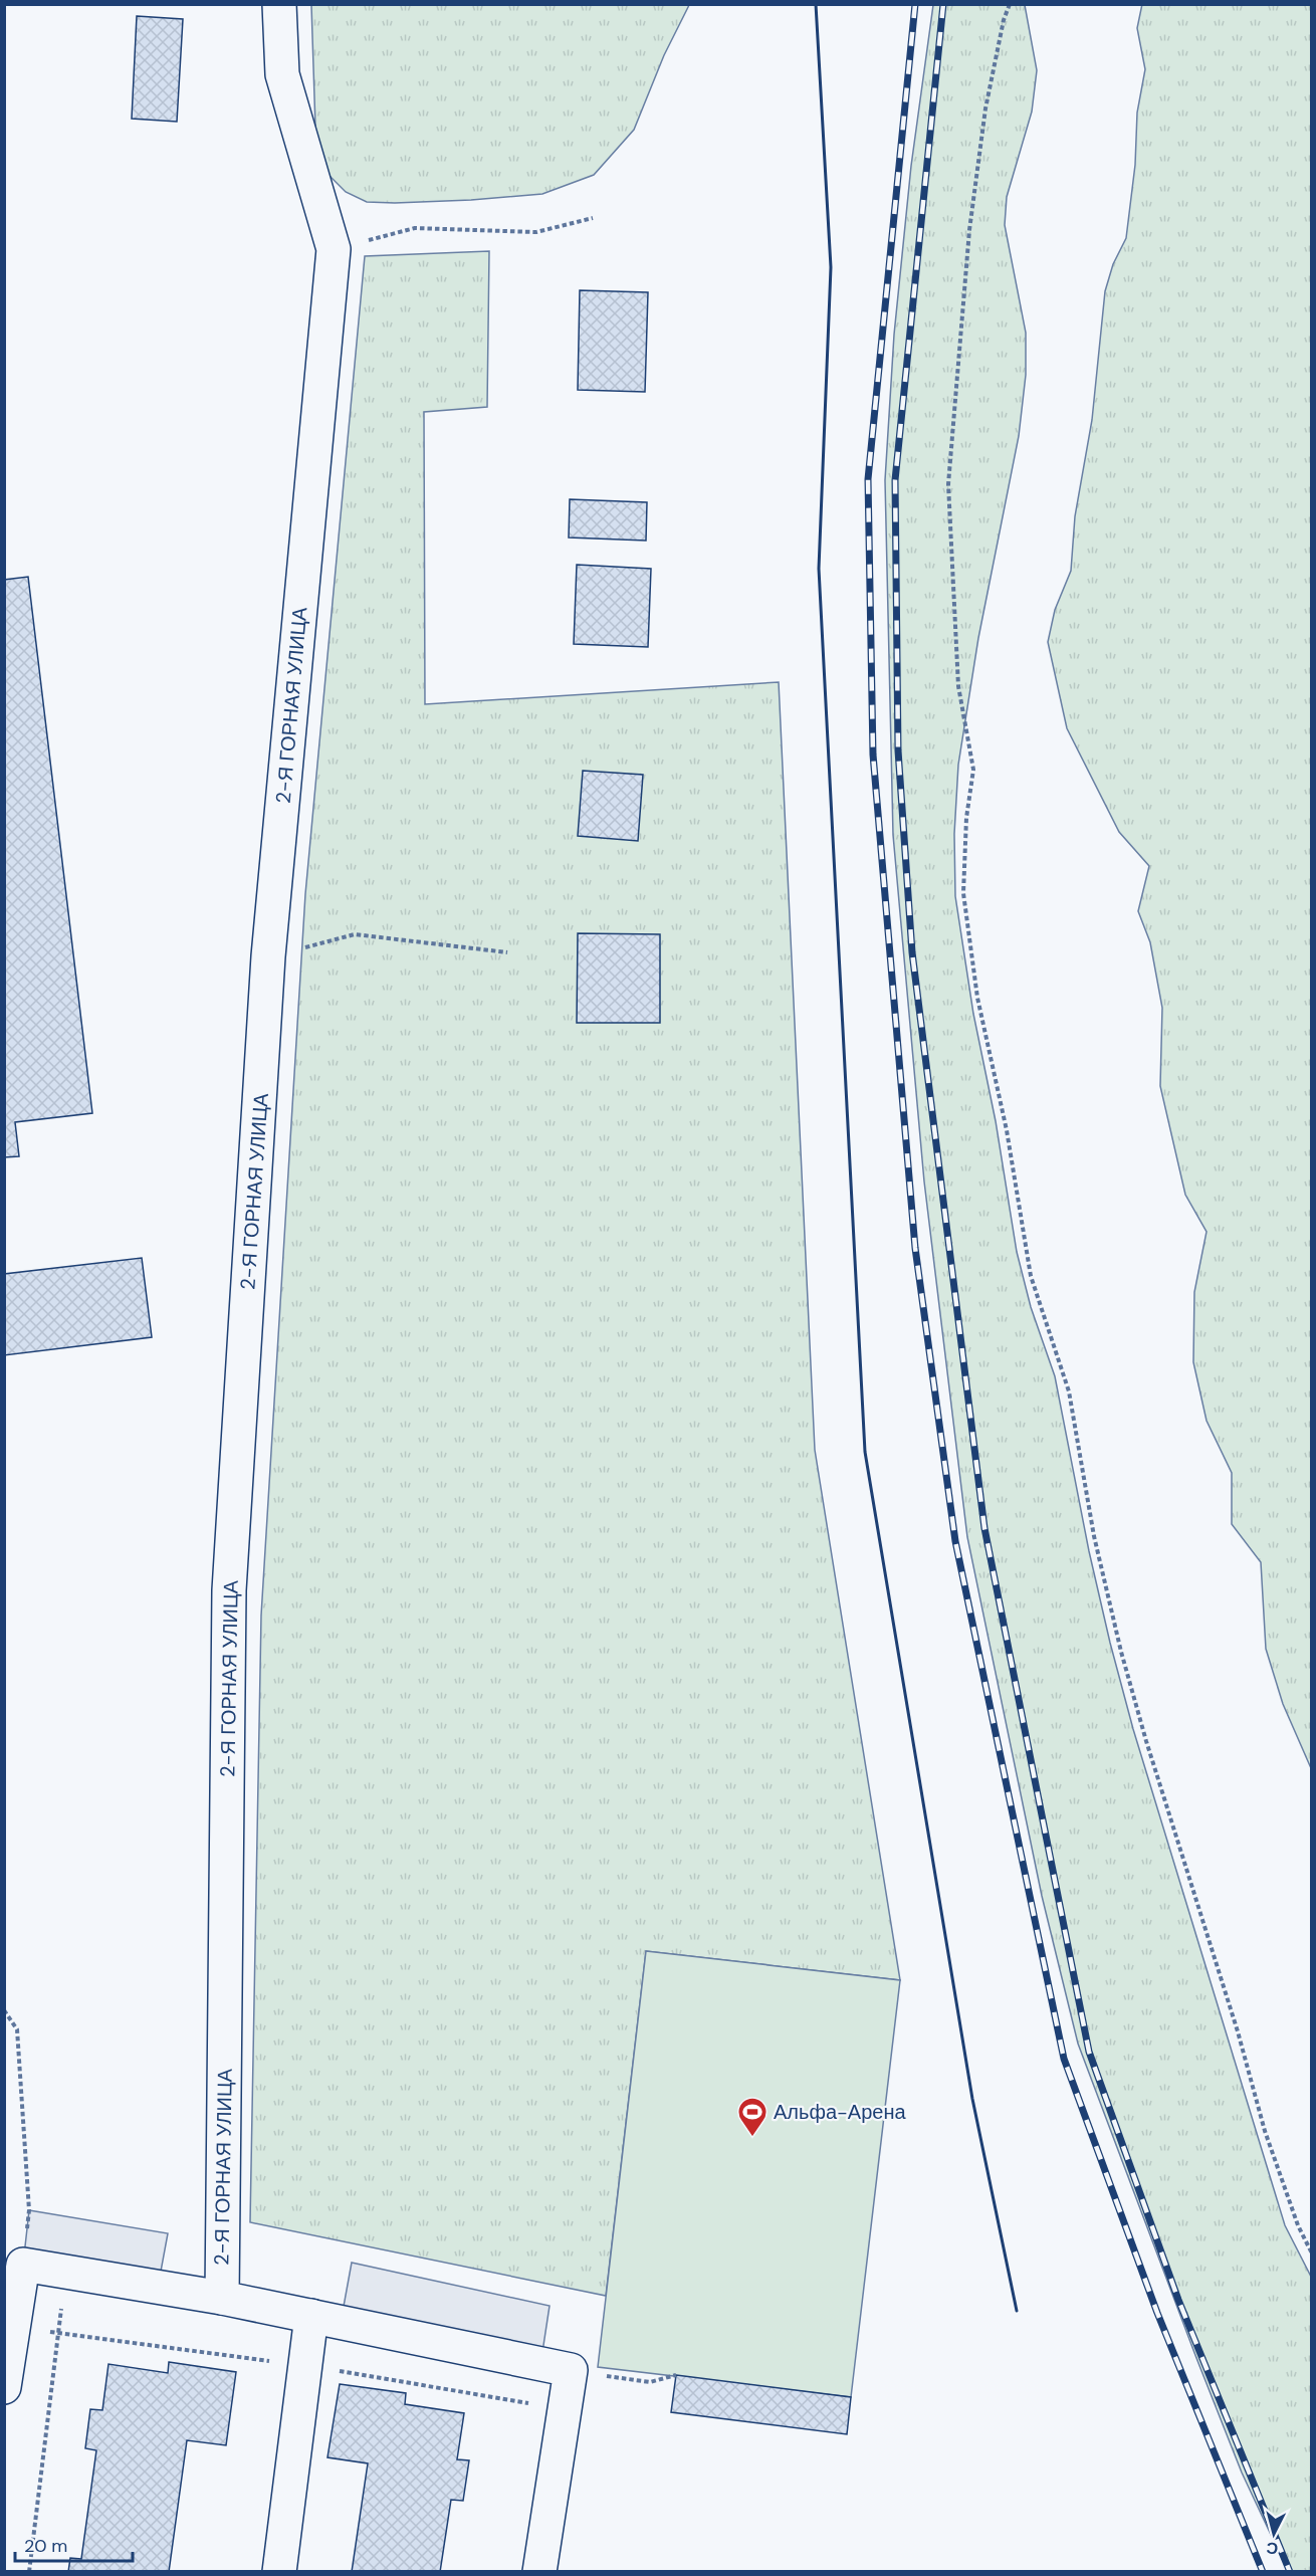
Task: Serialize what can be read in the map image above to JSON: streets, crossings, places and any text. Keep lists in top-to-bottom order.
{
  "streets": {
    "street": ["2-Я ГОРНАЯ УЛИЦА"]
  },
  "places": {
    "sports": ["Альфа-Арена"]
  },
  "scale_bar": "20 m",
  "north": "bottom"
}
